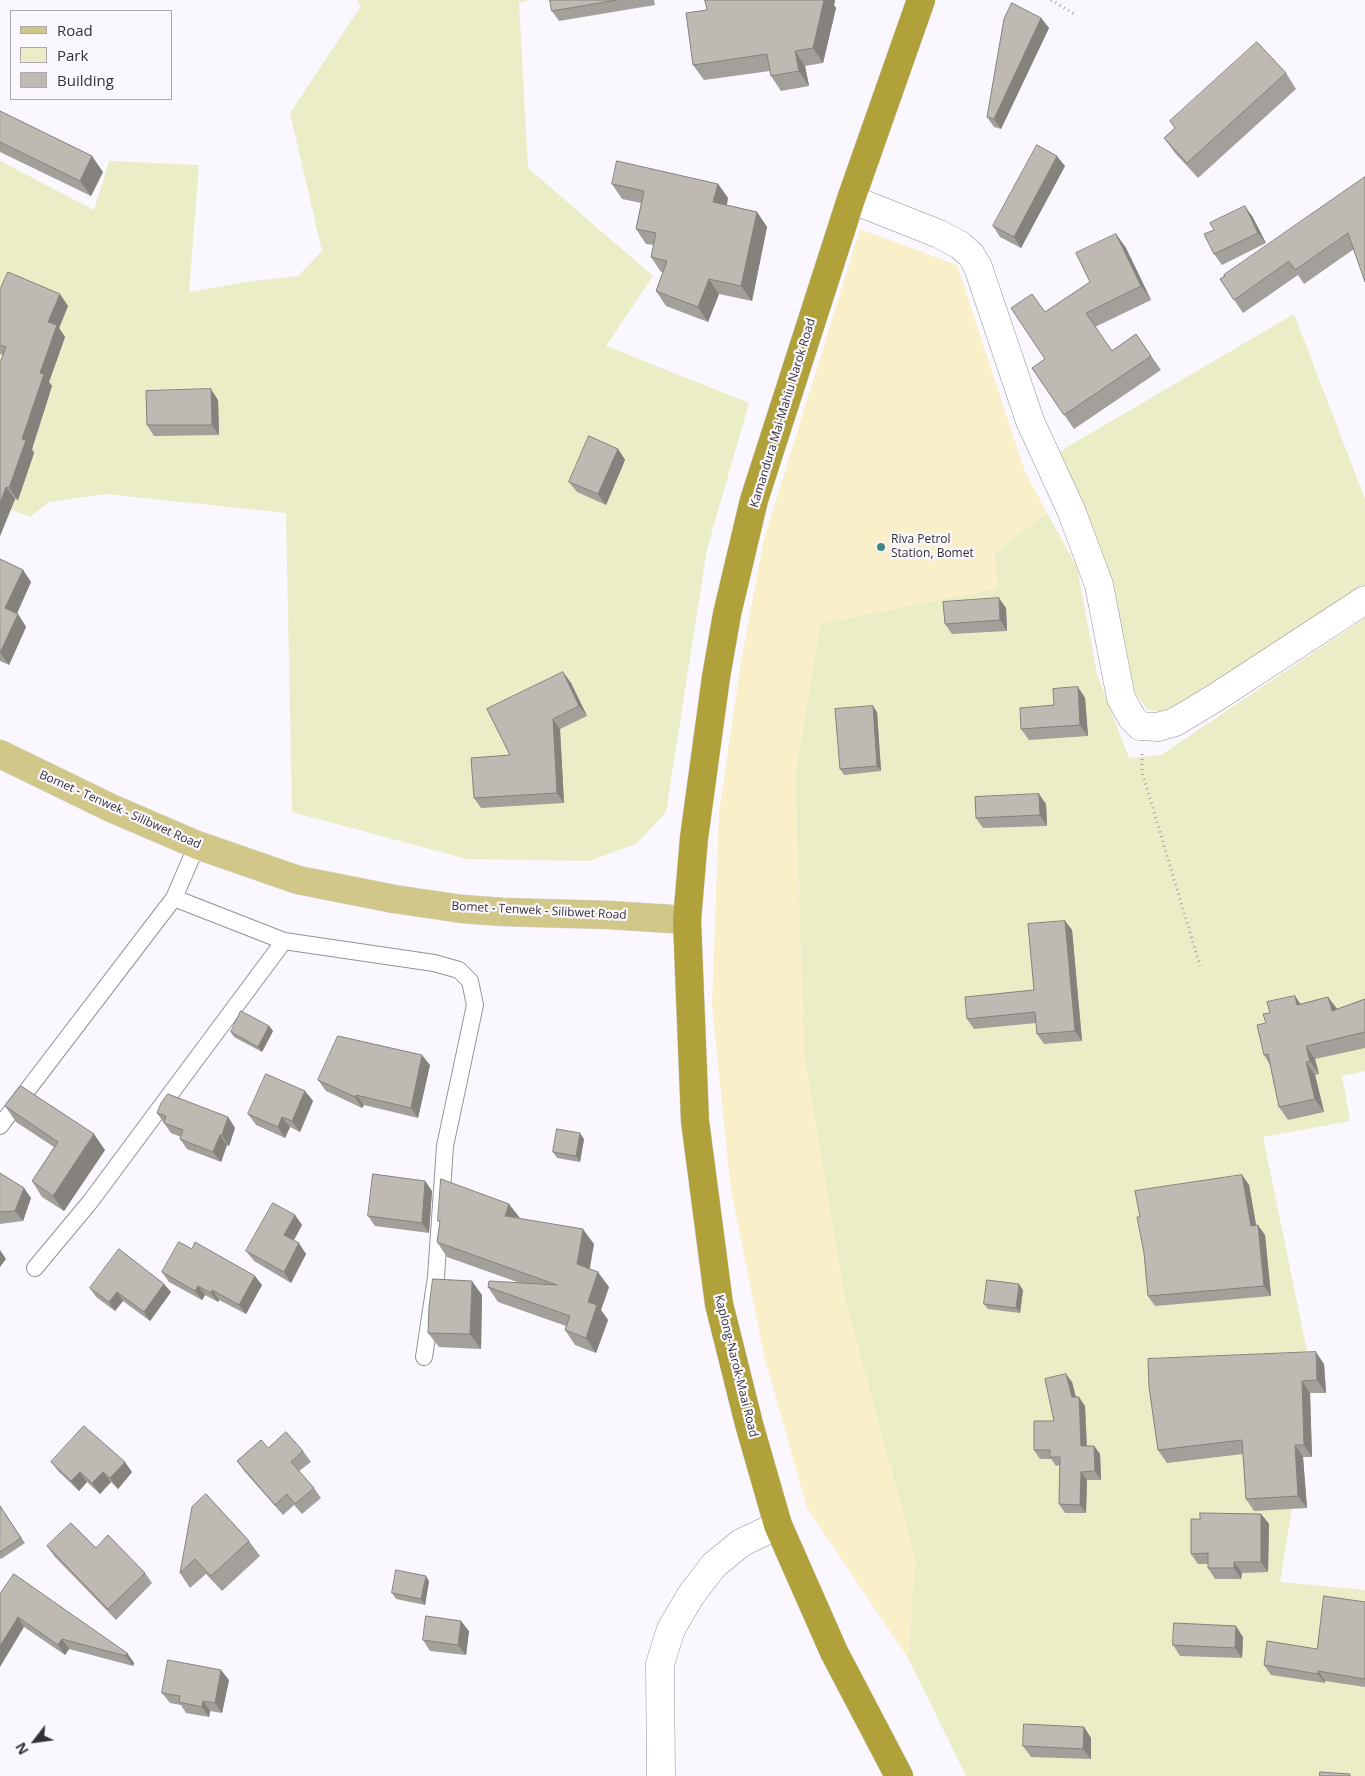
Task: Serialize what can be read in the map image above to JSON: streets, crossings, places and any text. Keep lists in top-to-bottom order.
{
  "streets": {
    "highway": ["Kamandura Mai-Mahiu Narok Road", "Kaplong-Narok-Maai Road"],
    "main road": ["Bomet - Tenwek - Silibwet Road"]
  },
  "crossings": [
    ["Kamandura Mai-Mahiu Narok Road", "Kaplong-Narok-Maai Road"],
    ["Bomet - Tenwek - Silibwet Road", "Kaplong-Narok-Maai Road"]
  ],
  "places": ["Riva Petrol Station, Bomet"],
  "legend": ["Road", "Park", "Building"],
  "north": "bottom left"
}
